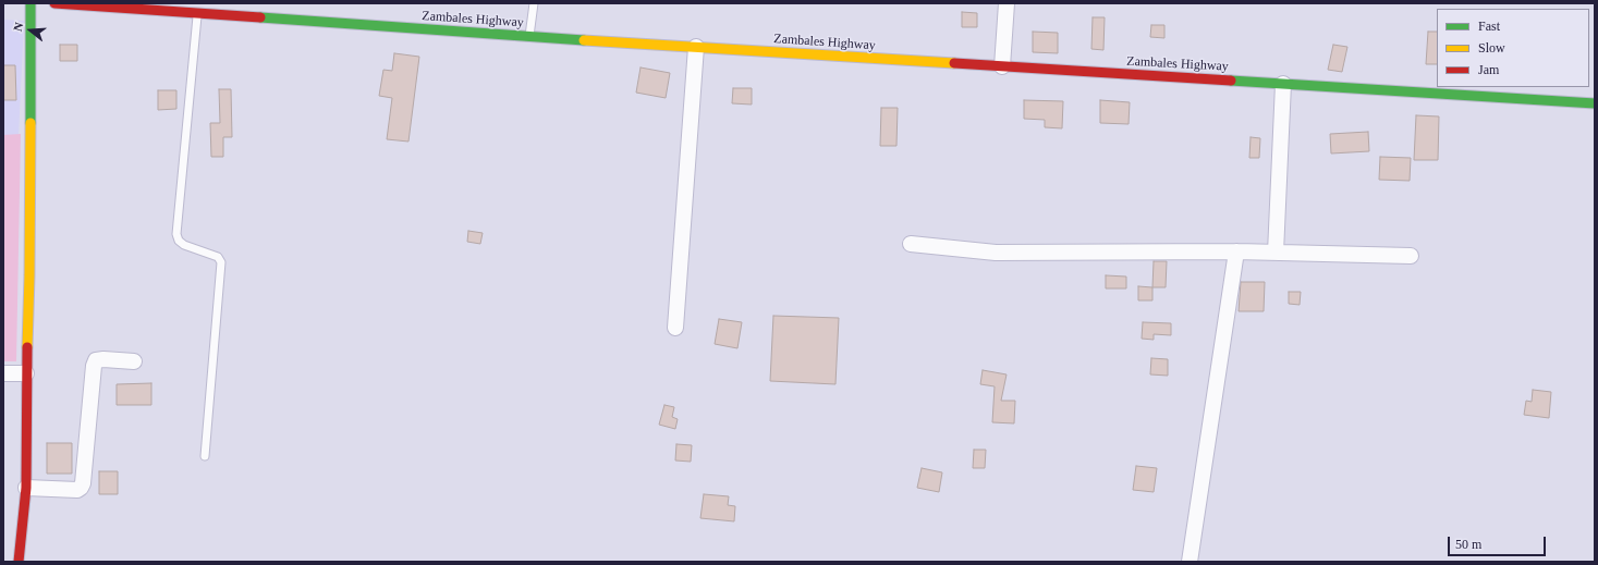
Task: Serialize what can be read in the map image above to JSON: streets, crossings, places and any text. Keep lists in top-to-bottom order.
{
  "streets": {
    "main road": ["Zambales Highway"]
  },
  "legend": ["Fast", "Slow", "Jam"],
  "scale_bar": "50 m",
  "north": "left"
}
